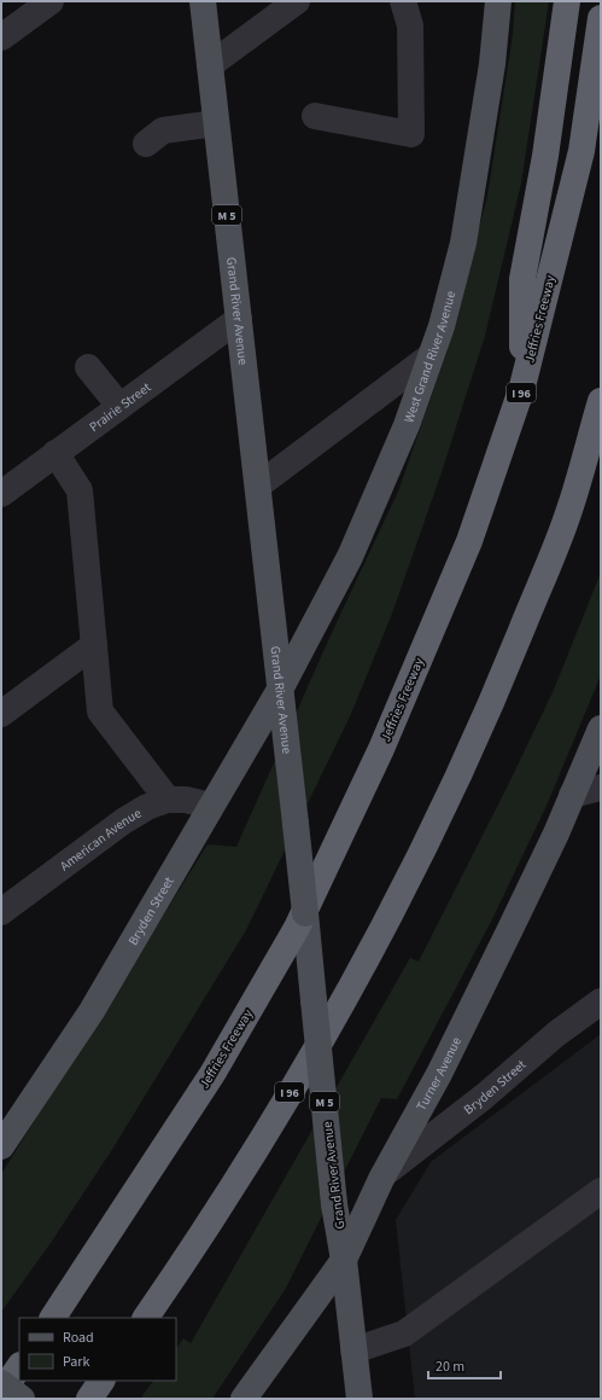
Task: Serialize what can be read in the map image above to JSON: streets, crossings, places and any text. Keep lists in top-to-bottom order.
{
  "streets": {
    "highway": ["Jeffries Freeway", "I 96"],
    "main road": [
      "M 5",
      "Grand River Avenue",
      "West Grand River Avenue",
      "Bryden Street",
      "Turner Avenue"
    ],
    "street": ["Prairie Street", "American Avenue"]
  },
  "crossings": [
    ["Grand River Avenue", "West Grand River Avenue"],
    ["Grand River Avenue", "Prairie Street"],
    ["Grand River Avenue", "Bryden Street"],
    ["Grand River Avenue", "Turner Avenue"],
    ["West Grand River Avenue", "Bryden Street"],
    ["American Avenue", "Bryden Street"],
    ["Bryden Street", "Turner Avenue"]
  ],
  "legend": ["Road", "Park"],
  "scale_bar": "20 m"
}
